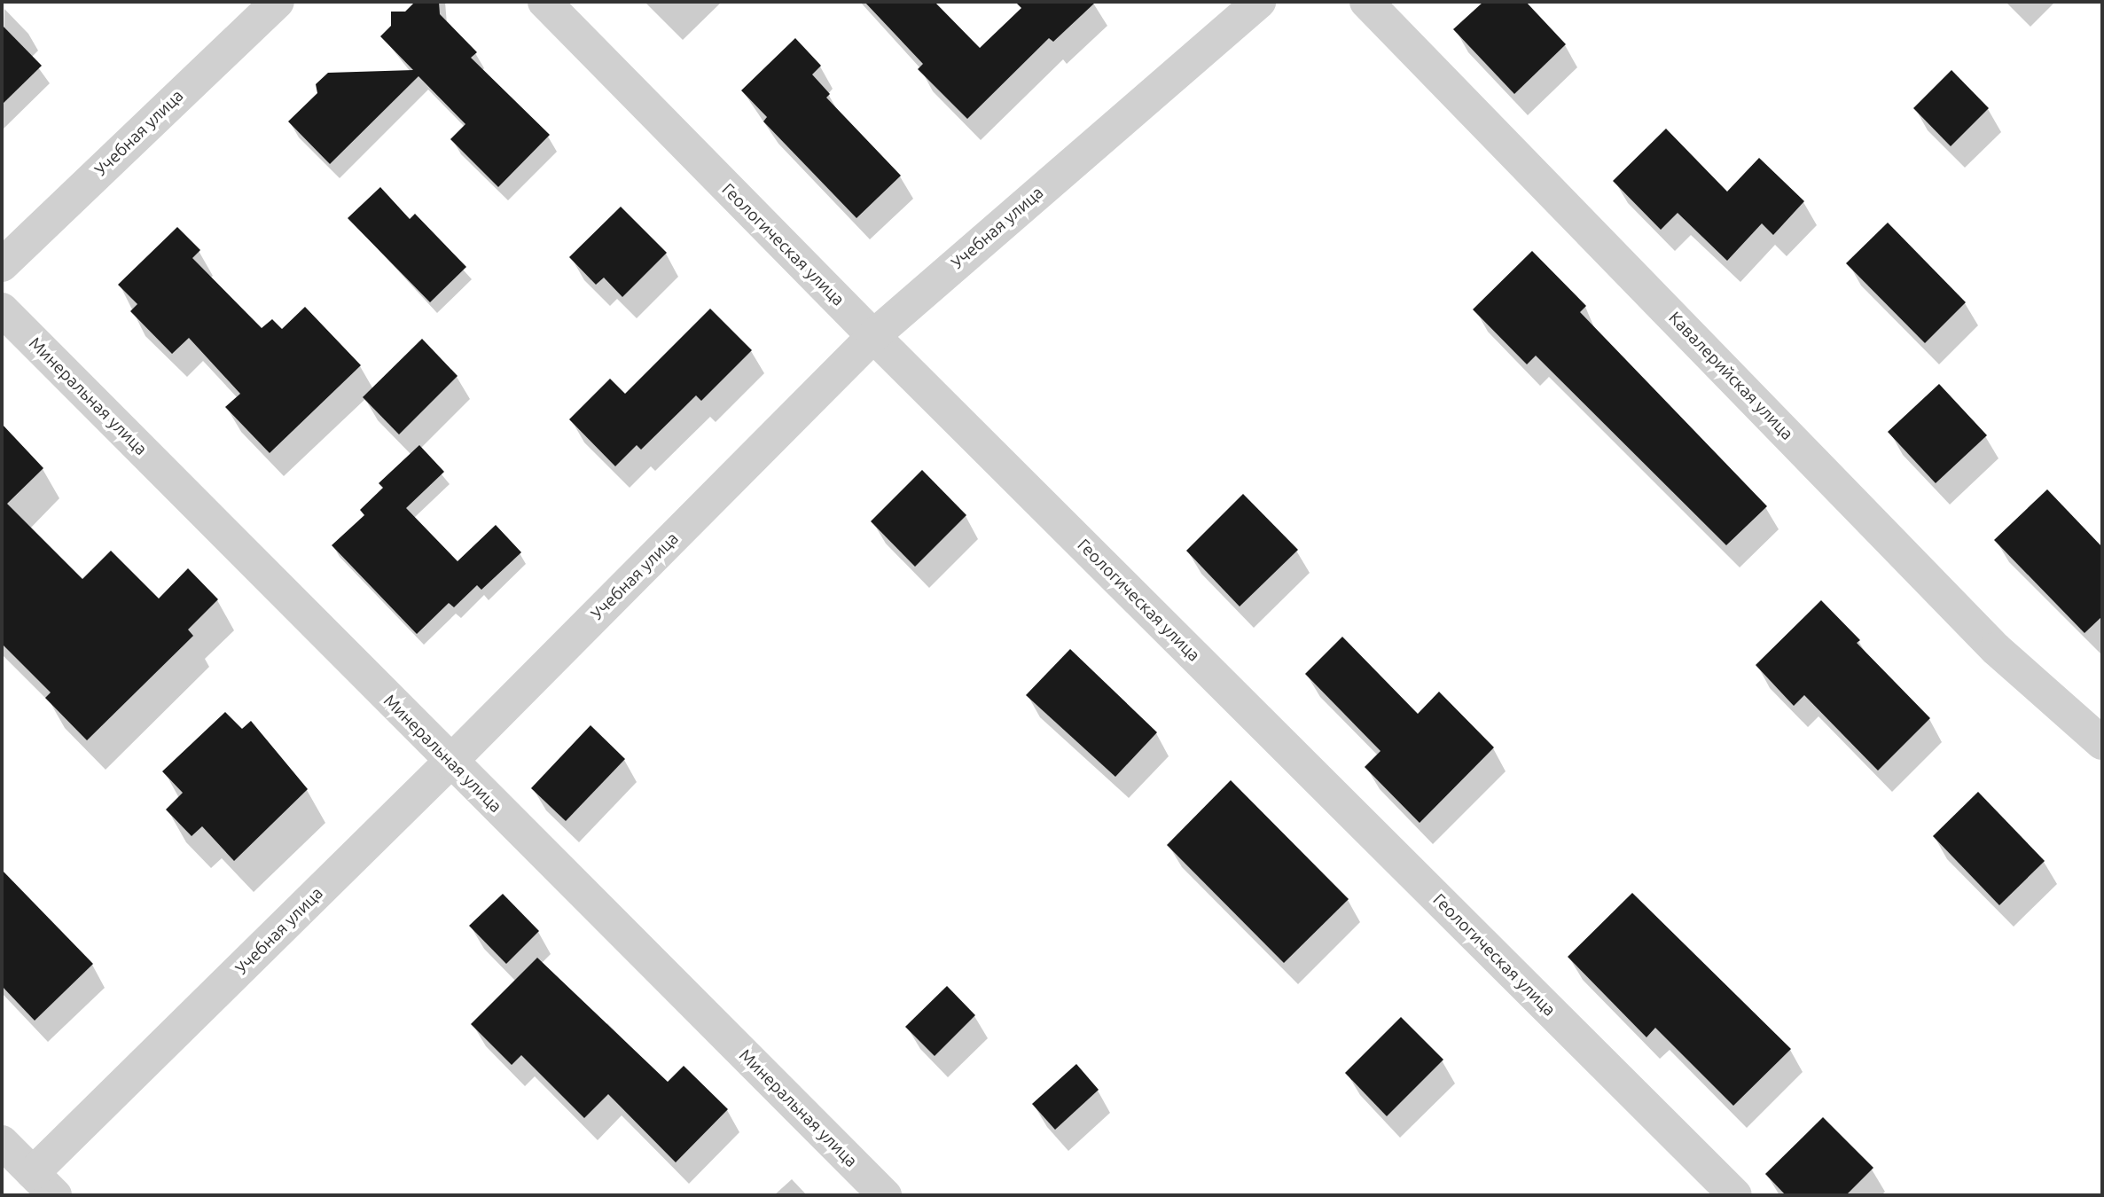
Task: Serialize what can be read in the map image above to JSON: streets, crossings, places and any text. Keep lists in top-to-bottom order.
{
  "streets": {
    "street": [
      "Учебная улица",
      "Геологическая улица",
      "Кавалерийская улица",
      "Минеральная улица"
    ]
  },
  "crossings": [
    ["Учебная улица", "Геологическая улица"],
    ["Учебная улица", "Минеральная улица"]
  ]
}
